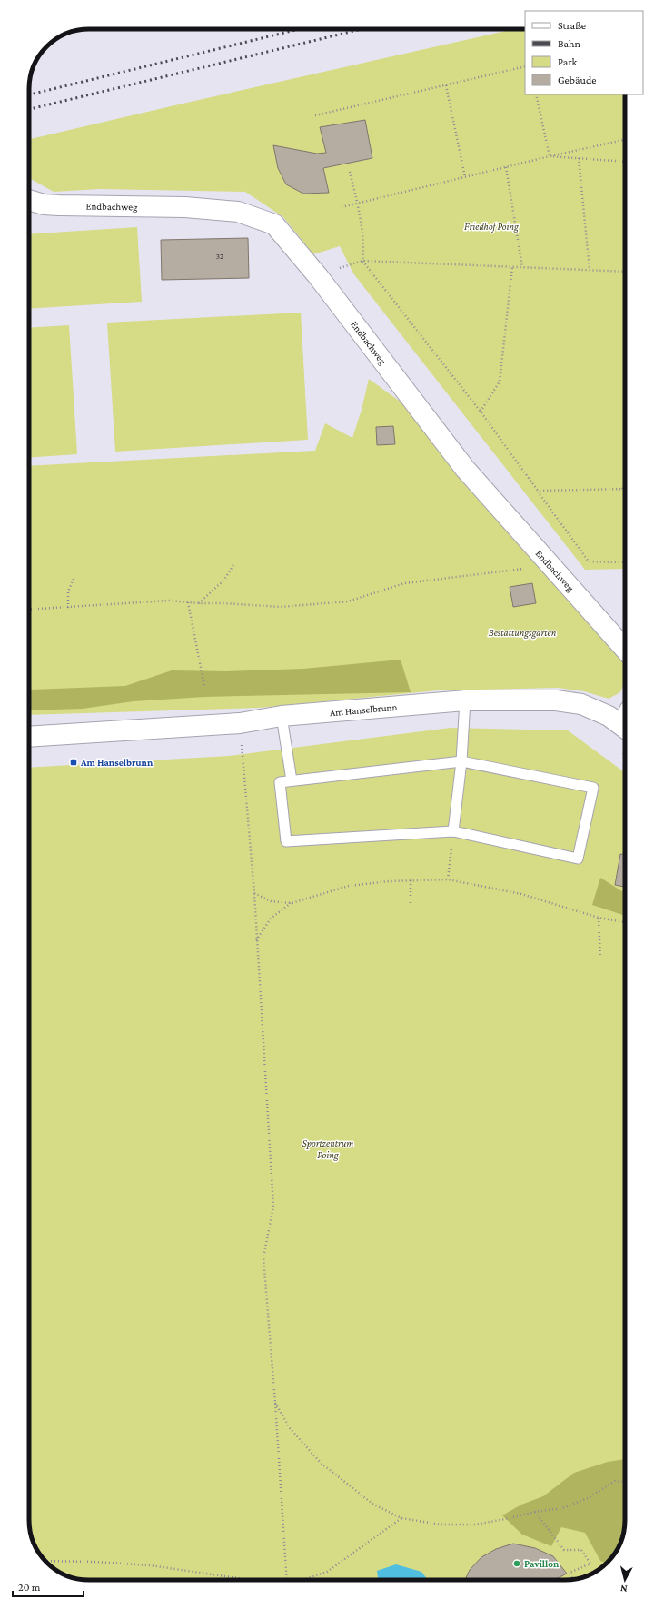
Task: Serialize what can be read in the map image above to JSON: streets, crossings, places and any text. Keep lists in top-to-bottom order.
{
  "streets": {
    "street": ["Endbachweg", "Am Hanselbrunn"]
  },
  "parks": ["Friedhof Poing", "Bestattungsgarten", "Sportzentrum Poing"],
  "places": {
    "transit": ["Am Hanselbrunn"],
    "other": ["Pavillon"]
  },
  "house_numbers": ["32"],
  "legend": [
    "Straße",
    "Bahn",
    "Park",
    "Gebäude"
  ],
  "scale_bar": "20 m",
  "north": "bottom"
}
